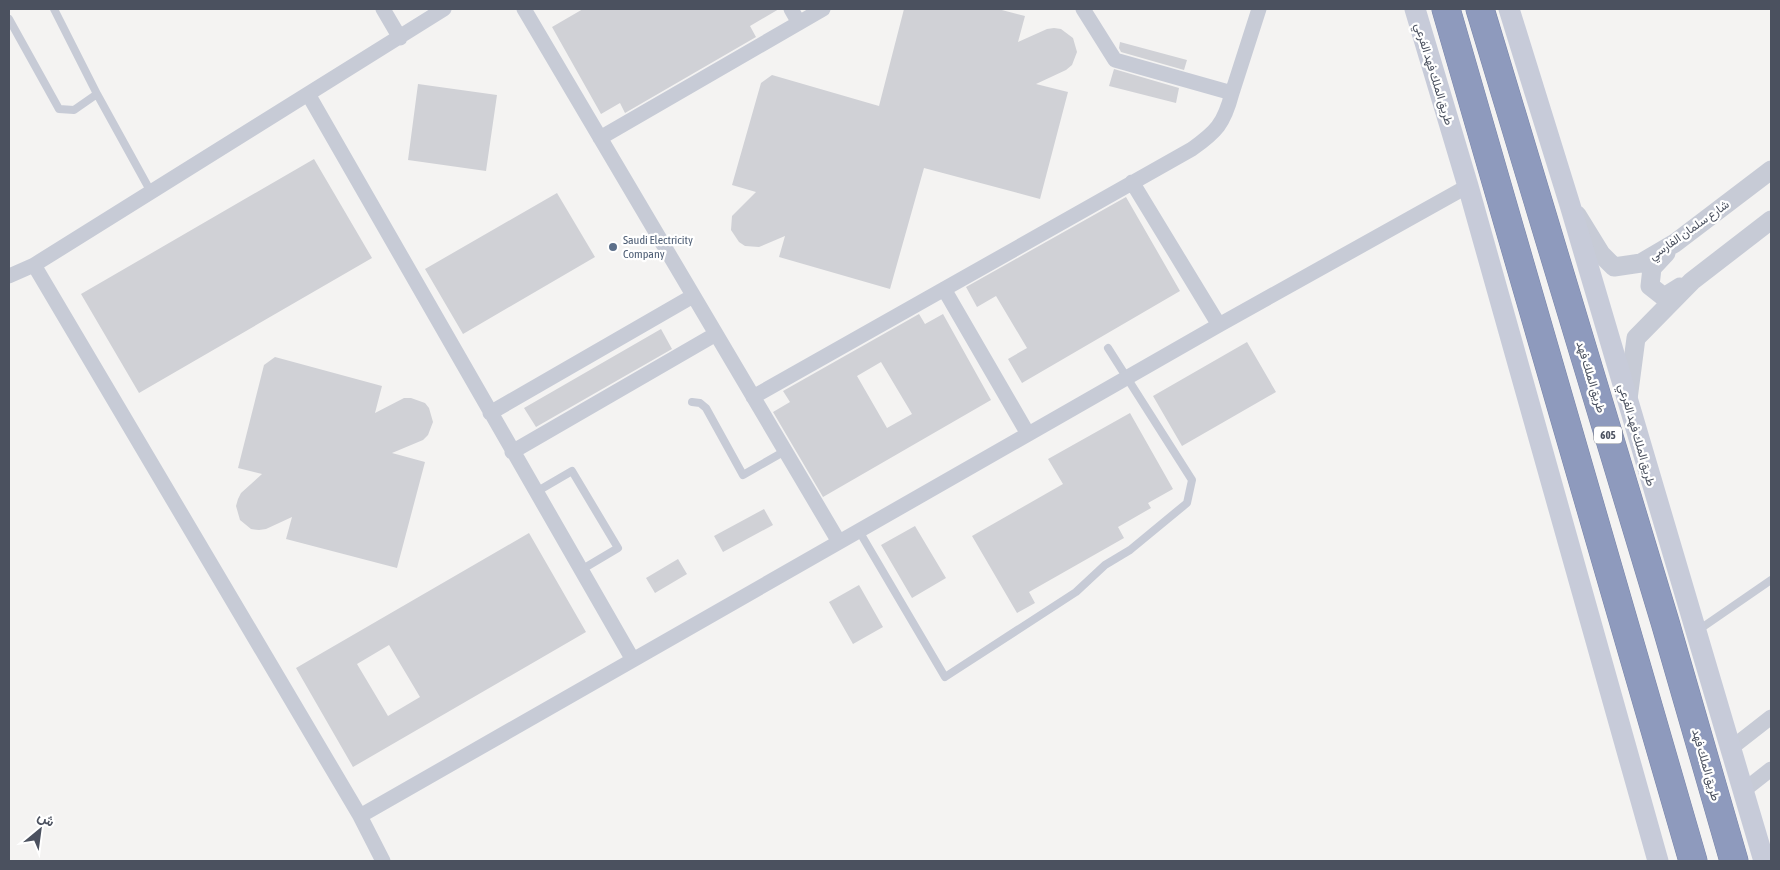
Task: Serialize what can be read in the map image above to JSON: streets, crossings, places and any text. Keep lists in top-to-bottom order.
{
  "streets": {
    "highway": ["طريق الملك فهد", "605"],
    "main road": ["طريق الملك فهد الفرعي"],
    "street": ["شارع سلمان الفارسي"]
  },
  "crossings": [
    ["طريق الملك فهد الفرعي", "شارع سلمان الفارسي"]
  ],
  "places": ["Saudi Electricity Company"],
  "north": "top right"
}
